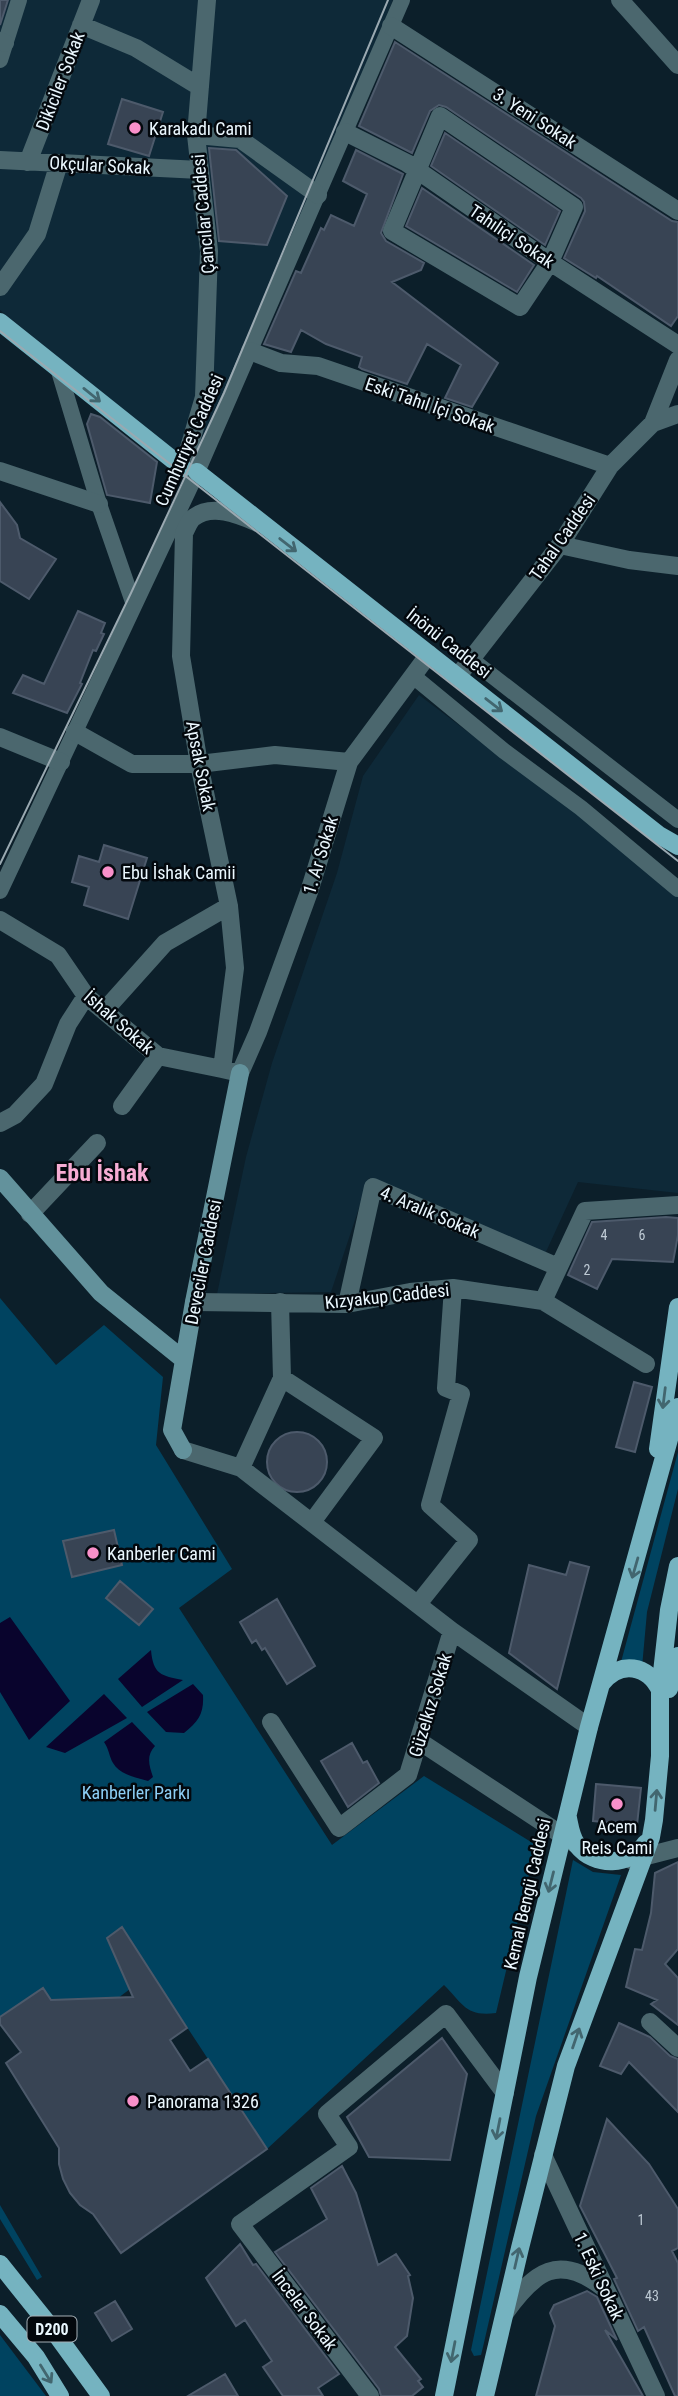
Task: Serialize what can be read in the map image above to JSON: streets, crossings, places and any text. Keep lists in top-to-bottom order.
{
  "streets": {
    "main road": [
      "İnönü Caddesi",
      "Deveciler Caddesi",
      "Kemal Bengü Caddesi",
      "D200"
    ],
    "street": [
      "Dikiciler Sokak",
      "3. Yeni Sokak",
      "Okçular Sokak",
      "Çancılar Caddesi",
      "Tahıliçi Sokak",
      "Eski Tahıl İçi Sokak",
      "Cumhuriyet Caddesi",
      "Tahal Caddesi",
      "Apsak Sokak",
      "1. Ar Sokak",
      "İshak Sokak",
      "4. Aralık Sokak",
      "Kızyakup Caddesi",
      "Güzelkız Sokak",
      "1. Eski Sokak",
      "İnceler Sokak"
    ]
  },
  "crossings": [
    ["Dikiciler Sokak", "Okçular Sokak"],
    ["3. Yeni Sokak", "Cumhuriyet Caddesi"],
    ["Okçular Sokak", "Çancılar Caddesi"],
    ["Çancılar Caddesi", "Cumhuriyet Caddesi"],
    ["Çancılar Caddesi", "İnönü Caddesi"],
    ["Tahıliçi Sokak", "Cumhuriyet Caddesi"],
    ["Eski Tahıl İçi Sokak", "Cumhuriyet Caddesi"],
    ["Eski Tahıl İçi Sokak", "Tahal Caddesi"],
    ["Cumhuriyet Caddesi", "İnönü Caddesi"],
    ["Tahal Caddesi", "İnönü Caddesi"],
    ["İnönü Caddesi", "Apsak Sokak"],
    ["İnönü Caddesi", "1. Ar Sokak"],
    ["Apsak Sokak", "İshak Sokak"],
    ["1. Ar Sokak", "Deveciler Caddesi"],
    ["4. Aralık Sokak", "Kızyakup Caddesi"],
    ["Deveciler Caddesi", "Kızyakup Caddesi"],
    ["Deveciler Caddesi", "Güzelkız Sokak"],
    ["Güzelkız Sokak", "Kemal Bengü Caddesi"],
    ["Kemal Bengü Caddesi", "İnceler Sokak"]
  ],
  "one_way": ["İnönü Caddesi"],
  "districts": ["Ebu İshak"],
  "parks": ["Kanberler Parkı"],
  "places": [
    "Karakadı Cami",
    "Ebu İshak Camii",
    "Kanberler Cami",
    "Acem Reis Cami",
    "Panorama 1326"
  ],
  "house_numbers": [
    "4",
    "6",
    "2",
    "1",
    "43"
  ]
}
